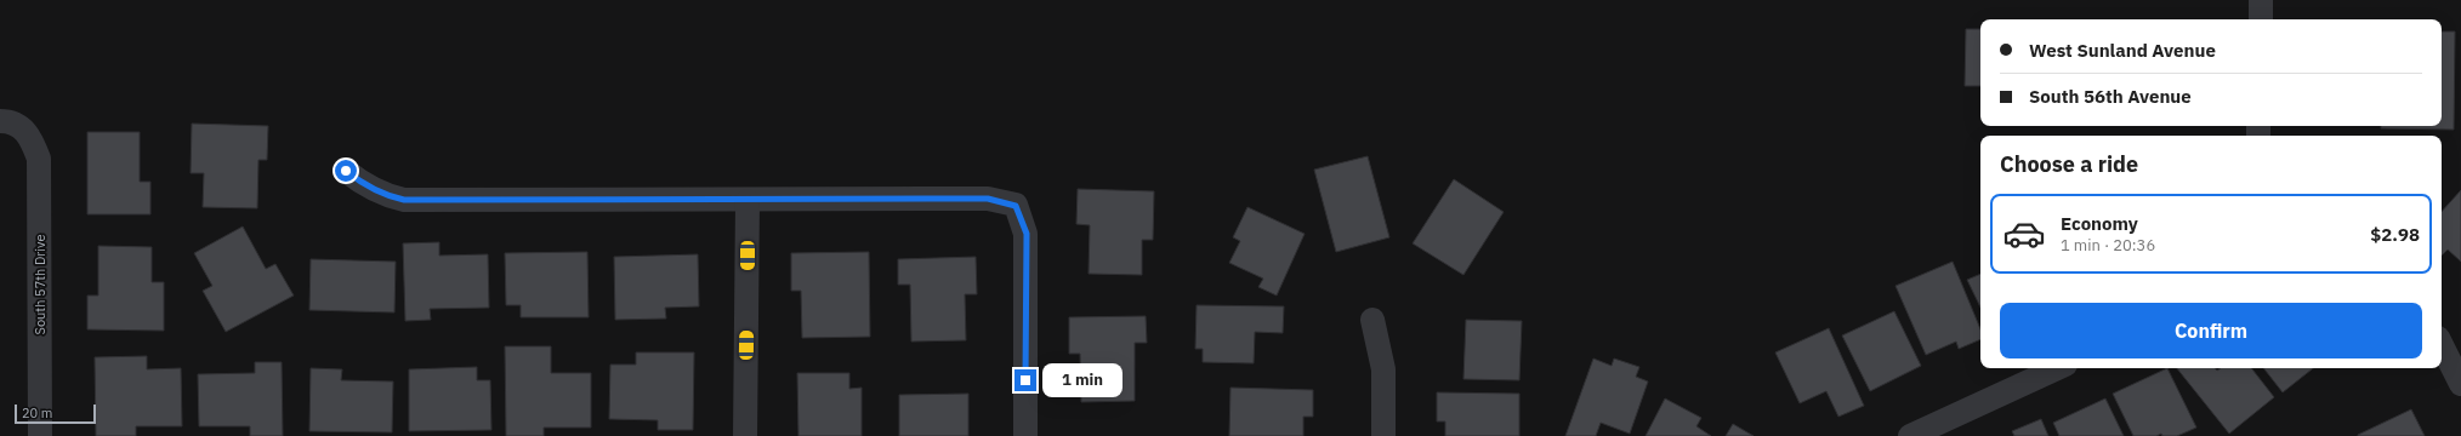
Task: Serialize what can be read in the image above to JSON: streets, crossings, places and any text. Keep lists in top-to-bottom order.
{
  "streets": {
    "street": ["South 57th Drive"]
  },
  "scale_bar": "20 m",
  "page": {
    "banner": ["West Sunland Avenue", "South 56th Avenue"],
    "heading": "Choose a ride",
    "list": [
      {
        "name": "Economy",
        "note": "1 min · 20:36",
        "value": "$2.98"
      }
    ],
    "buttons": "Confirm",
    "bubble": "1 min",
    "scale": "20 m"
  }
}
